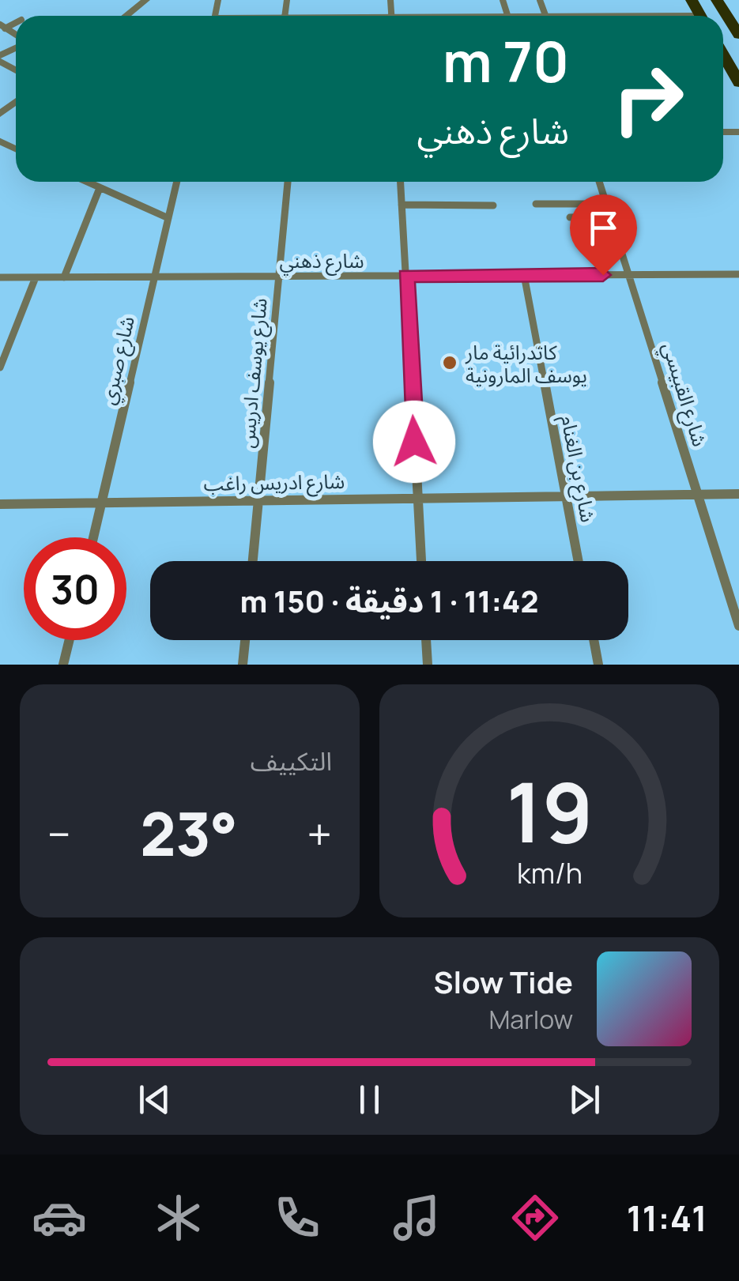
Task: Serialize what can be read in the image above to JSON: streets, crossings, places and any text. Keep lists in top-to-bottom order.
{
  "streets": {
    "street": [
      "شارع ذهني",
      "شارع صبري",
      "شارع يوسف ادريس",
      "شارع القبيسي",
      "شارع بن الغنام",
      "شارع ادريس راغب"
    ]
  },
  "crossings": [
    ["شارع ذهني", "شارع صبري"],
    ["شارع ذهني", "شارع يوسف ادريس"],
    ["شارع ذهني", "شارع القبيسي"],
    ["شارع ذهني", "شارع بن الغنام"],
    ["شارع صبري", "شارع ادريس راغب"],
    ["شارع يوسف ادريس", "شارع ادريس راغب"],
    ["شارع القبيسي", "شارع ادريس راغب"],
    ["شارع بن الغنام", "شارع ادريس راغب"]
  ],
  "places": ["كاتدرائية مار يوسف المارونية"],
  "page": {
    "turn": ["70 m", "شارع ذهني"],
    "limit": "30",
    "trip": "11:42 · 1 دقيقة · 150 m",
    "tile": "التكييف",
    "heat": ["−", "23°", "+"],
    "song": ["Slow Tide", "Marlow"],
    "tabs": "11:41",
    "gauge": ["19", "km/h"]
  }
}
